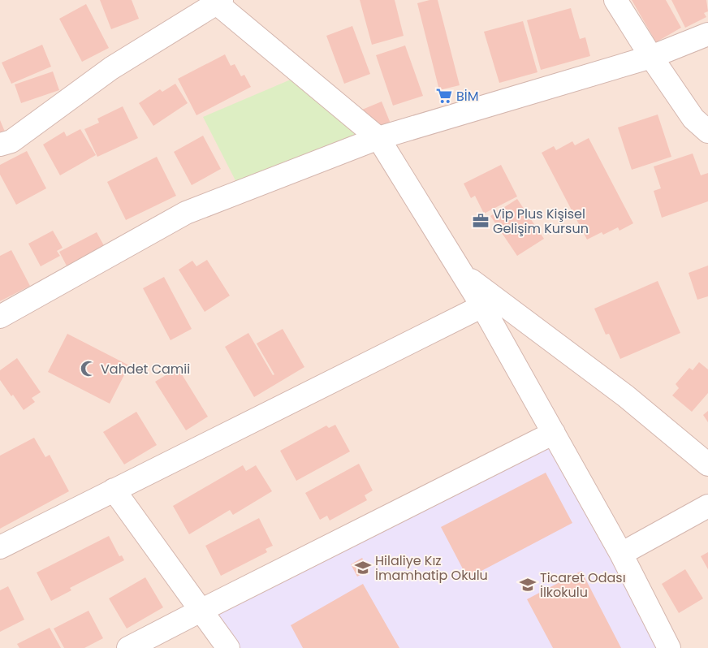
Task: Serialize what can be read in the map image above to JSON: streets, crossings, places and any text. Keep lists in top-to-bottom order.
{
  "places": {
    "supermarket": ["BİM"],
    "office": ["Vip Plus Kişisel Gelişim Kursun"],
    "mosque": ["Vahdet Camii"],
    "school or university": ["Hilaliye Kız İmamhatip Okulu", "Ticaret Odası İlkokulu"]
  }
}
